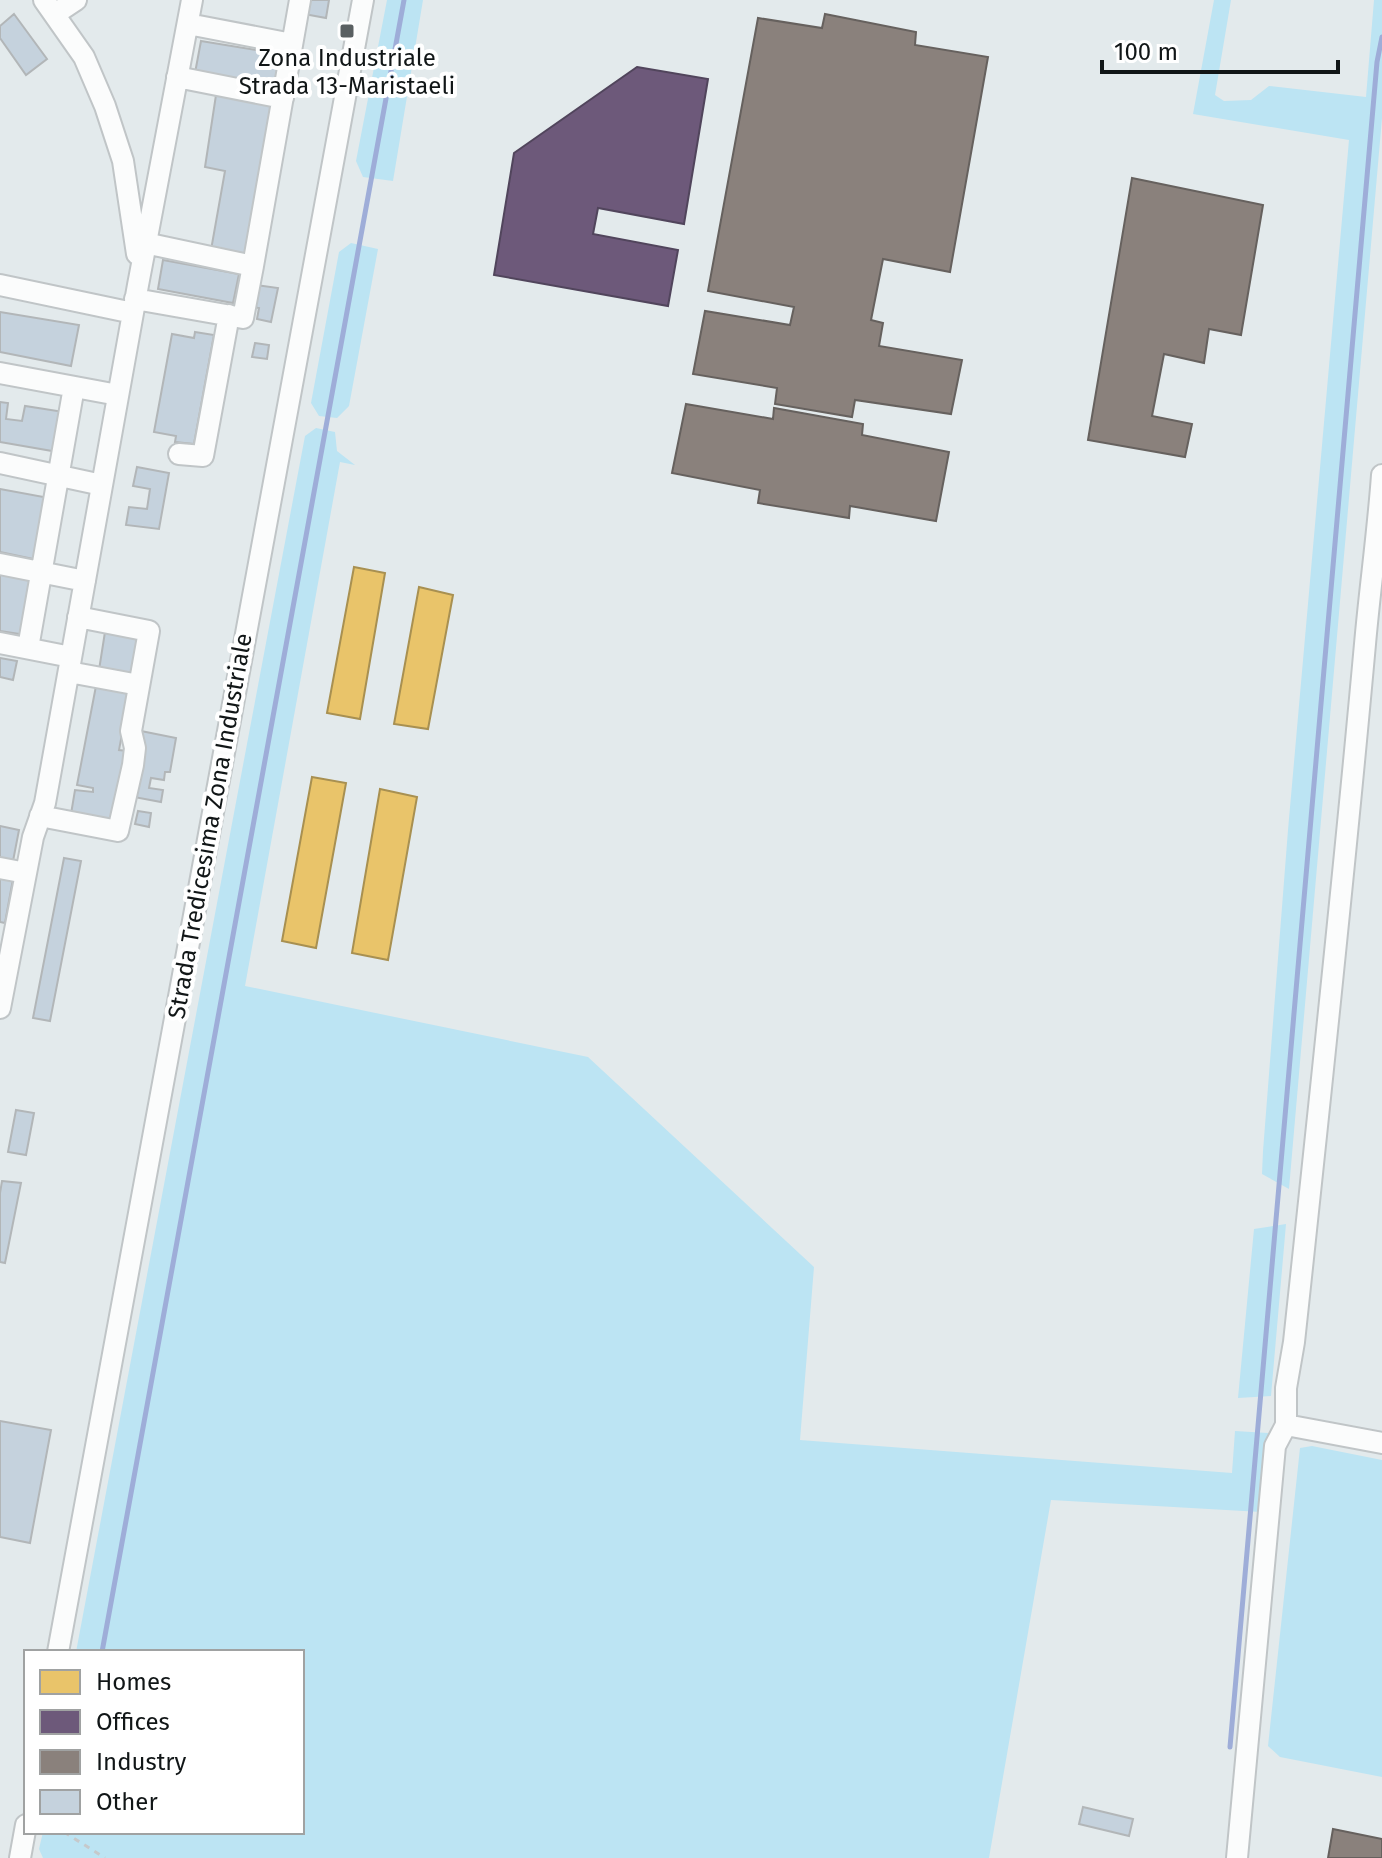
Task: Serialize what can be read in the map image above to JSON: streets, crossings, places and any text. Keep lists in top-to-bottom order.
{
  "streets": {
    "street": ["Strada Tredicesima Zona Industriale"]
  },
  "places": {
    "transit": ["Zona Industriale Strada 13-Maristaeli"]
  },
  "legend": [
    "Homes",
    "Offices",
    "Industry",
    "Other"
  ],
  "scale_bar": "100 m"
}
